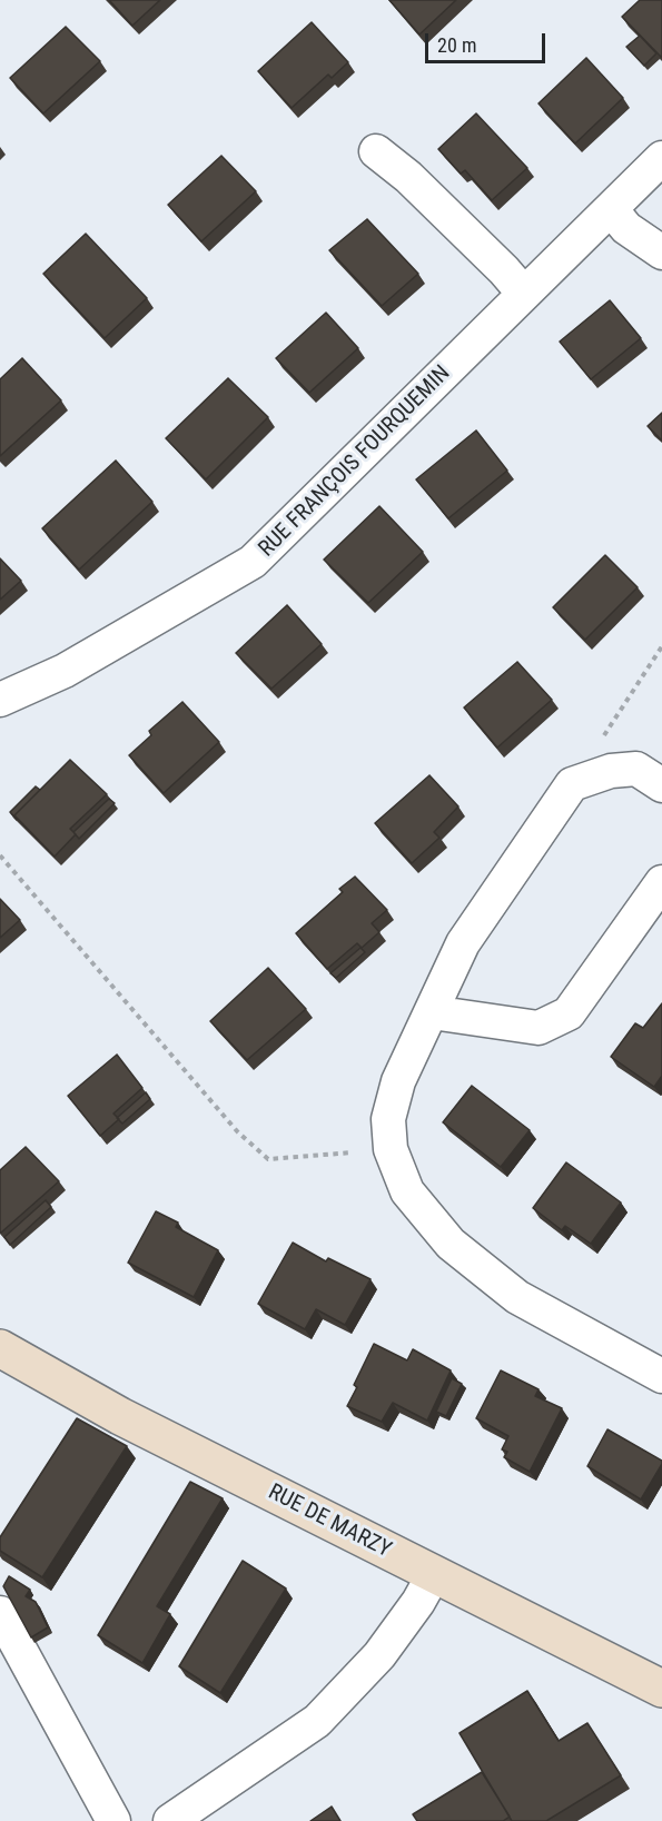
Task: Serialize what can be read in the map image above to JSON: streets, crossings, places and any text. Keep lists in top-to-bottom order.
{
  "streets": {
    "main road": ["RUE DE MARZY"],
    "street": ["RUE FRANÇOIS FOURQUEMIN"]
  },
  "scale_bar": "20 m"
}
